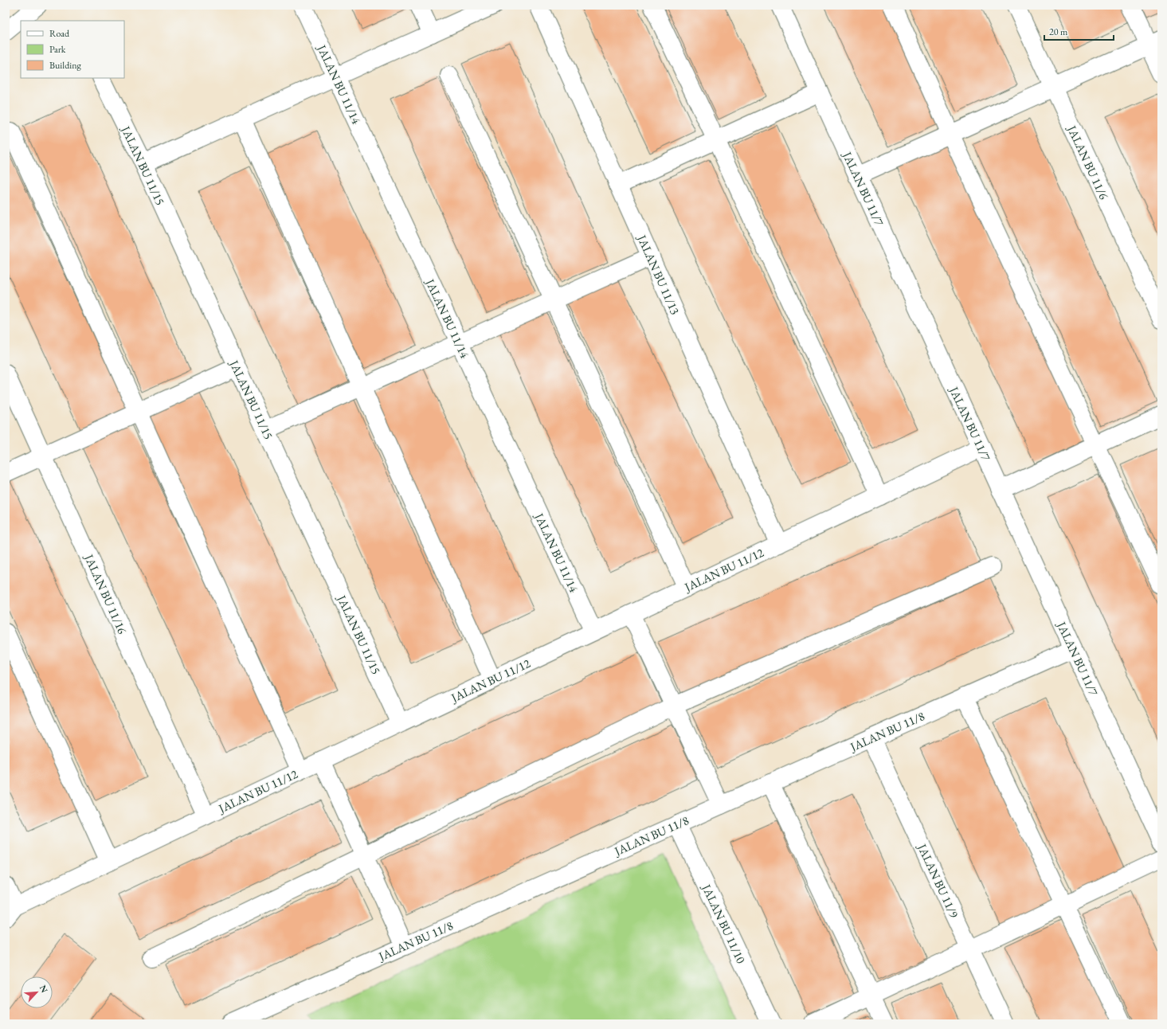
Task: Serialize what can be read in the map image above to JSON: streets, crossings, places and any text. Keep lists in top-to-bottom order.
{
  "streets": {
    "street": [
      "JALAN BU 11/14",
      "JALAN BU 11/6",
      "JALAN BU 11/15",
      "JALAN BU 11/7",
      "JALAN BU 11/13",
      "JALAN BU 11/12",
      "JALAN BU 11/16",
      "JALAN BU 11/8",
      "JALAN BU 11/9",
      "JALAN BU 11/10"
    ]
  },
  "crossings": [
    ["JALAN BU 11/14", "JALAN BU 11/12"],
    ["JALAN BU 11/15", "JALAN BU 11/12"],
    ["JALAN BU 11/7", "JALAN BU 11/12"],
    ["JALAN BU 11/7", "JALAN BU 11/8"],
    ["JALAN BU 11/13", "JALAN BU 11/12"],
    ["JALAN BU 11/12", "JALAN BU 11/16"],
    ["JALAN BU 11/8", "JALAN BU 11/9"],
    ["JALAN BU 11/8", "JALAN BU 11/10"]
  ],
  "legend": ["Road", "Park", "Building"],
  "scale_bar": "20 m",
  "north": "top right"
}
